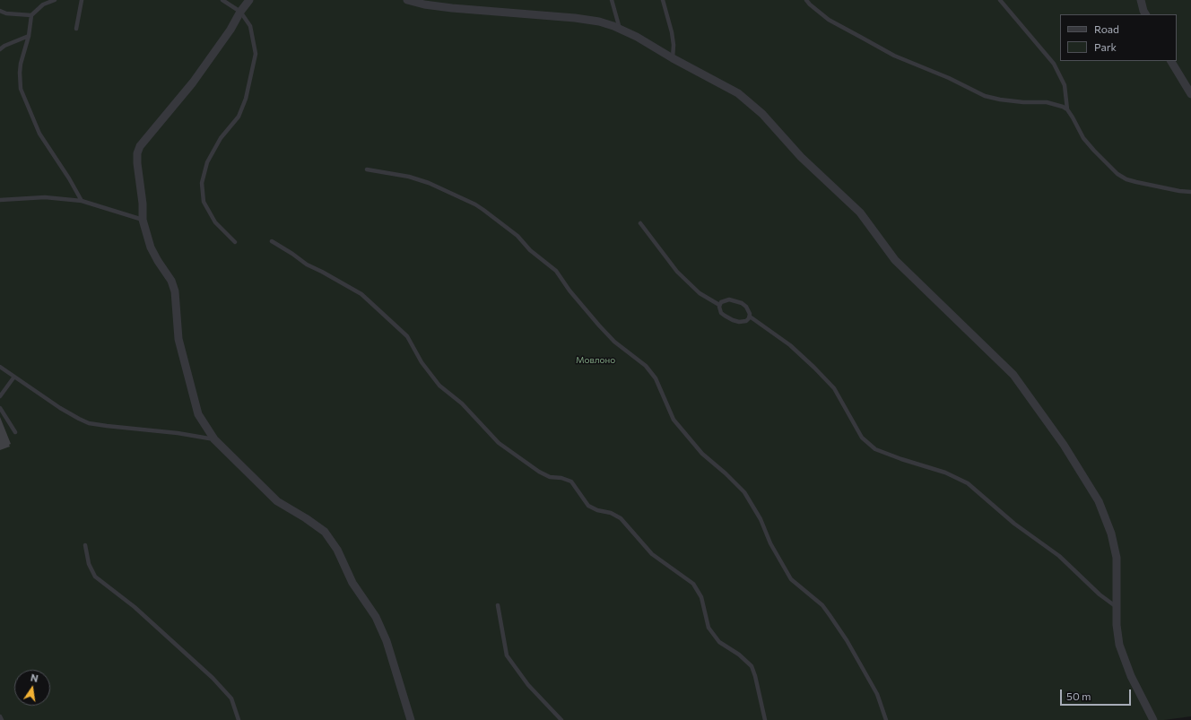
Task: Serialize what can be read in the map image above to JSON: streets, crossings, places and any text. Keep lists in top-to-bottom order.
{
  "parks": ["Мовлоно"],
  "legend": ["Road", "Park"],
  "scale_bar": "50 m",
  "north": "top"
}
